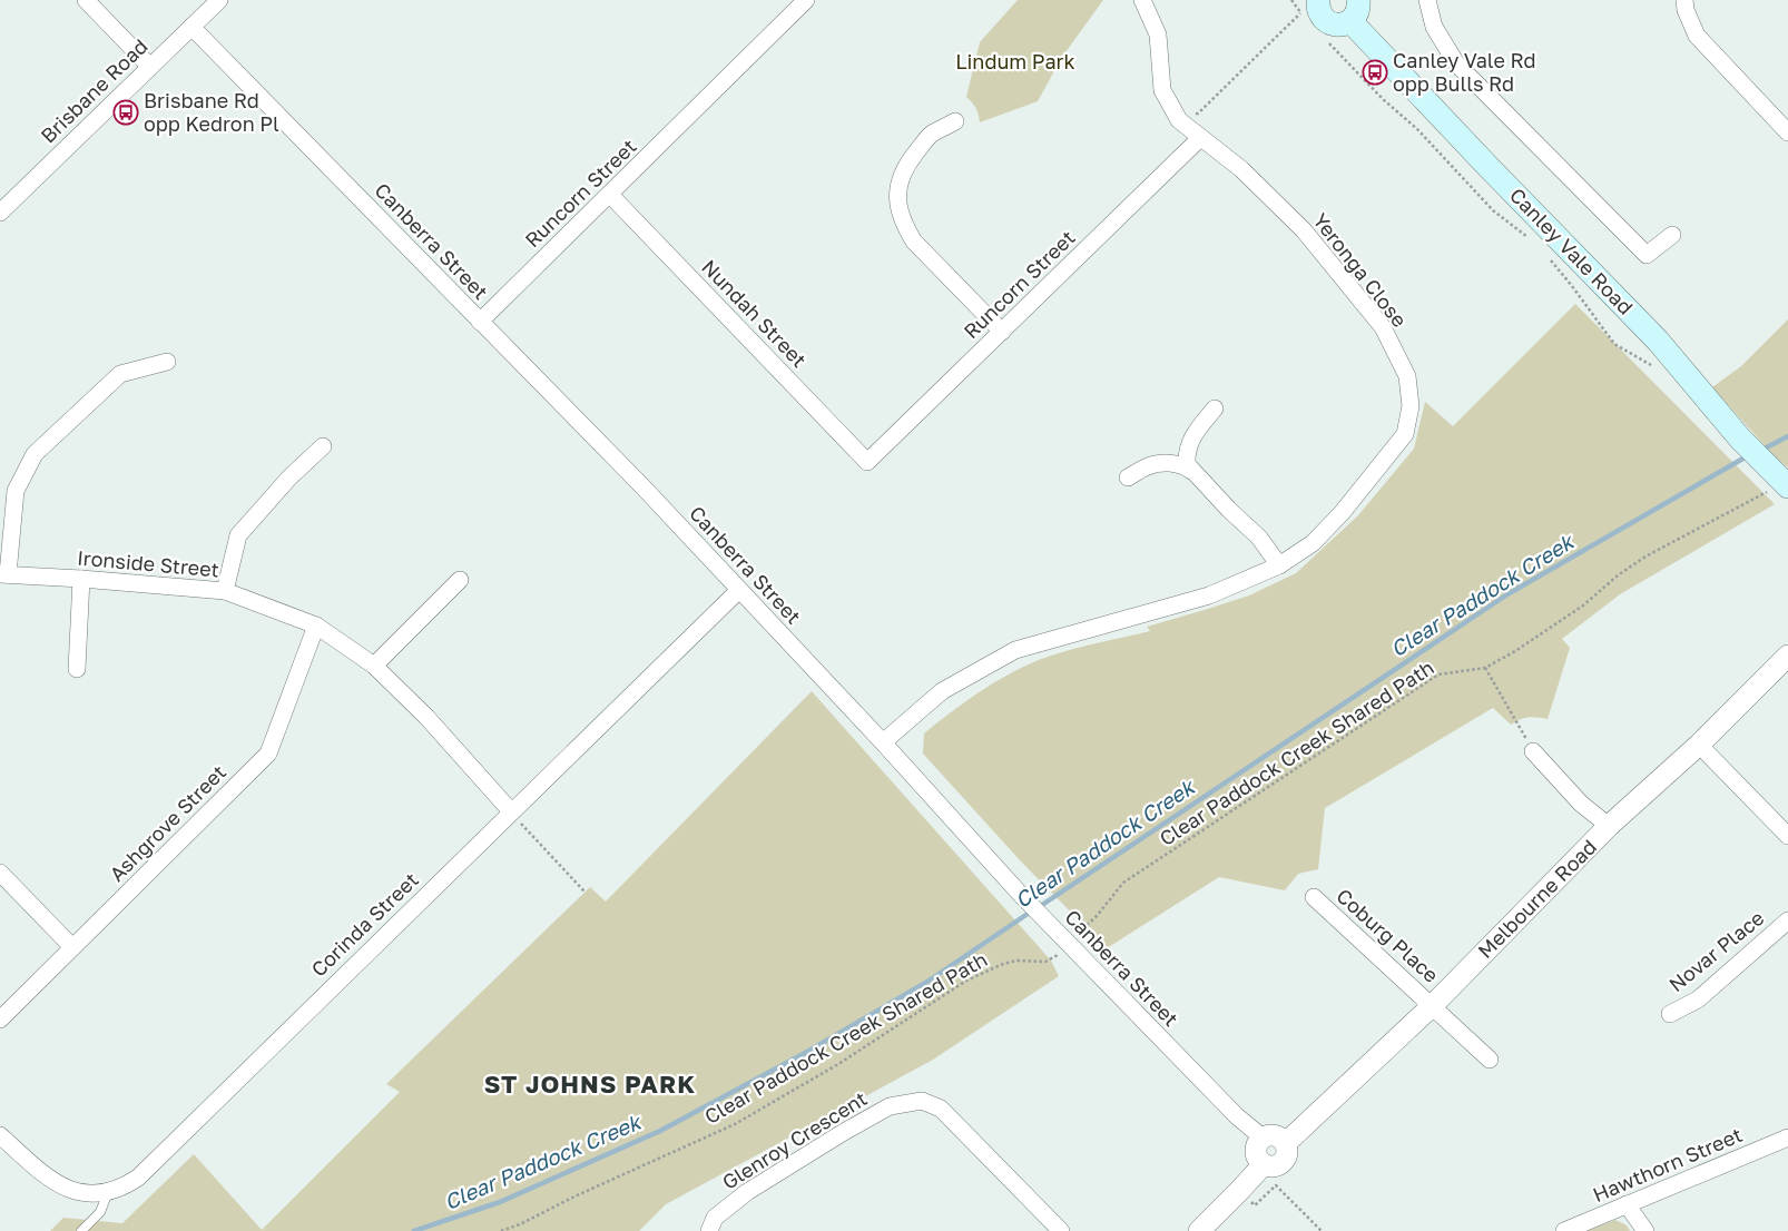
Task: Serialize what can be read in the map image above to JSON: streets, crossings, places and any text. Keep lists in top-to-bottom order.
{
  "streets": {
    "main road": ["Canley Vale Road"],
    "street": [
      "Brisbane Road",
      "Runcorn Street",
      "Canberra Street",
      "Yeronga Close",
      "Nundah Street",
      "Ironside Street",
      "Ashgrove Street",
      "Melbourne Road",
      "Corinda Street",
      "Coburg Place",
      "Novar Place",
      "Glenroy Crescent",
      "Hawthorn Street"
    ],
    "path": ["Clear Paddock Creek Shared Path"]
  },
  "crossings": [
    ["Brisbane Road", "Canberra Street"],
    ["Runcorn Street", "Canberra Street"],
    ["Runcorn Street", "Yeronga Close"],
    ["Runcorn Street", "Nundah Street"],
    ["Canberra Street", "Yeronga Close"],
    ["Canberra Street", "Melbourne Road"],
    ["Canberra Street", "Corinda Street"],
    ["Canley Vale Road", "Clear Paddock Creek Shared Path"],
    ["Ironside Street", "Ashgrove Street"],
    ["Ironside Street", "Corinda Street"],
    ["Melbourne Road", "Coburg Place"]
  ],
  "districts": ["ST JOHNS PARK"],
  "water": ["Clear Paddock Creek"],
  "parks": ["Lindum Park"],
  "places": {
    "bus stop": ["Canley Vale Rd opp Bulls Rd", "Brisbane Rd opp Kedron Pl"]
  }
}
